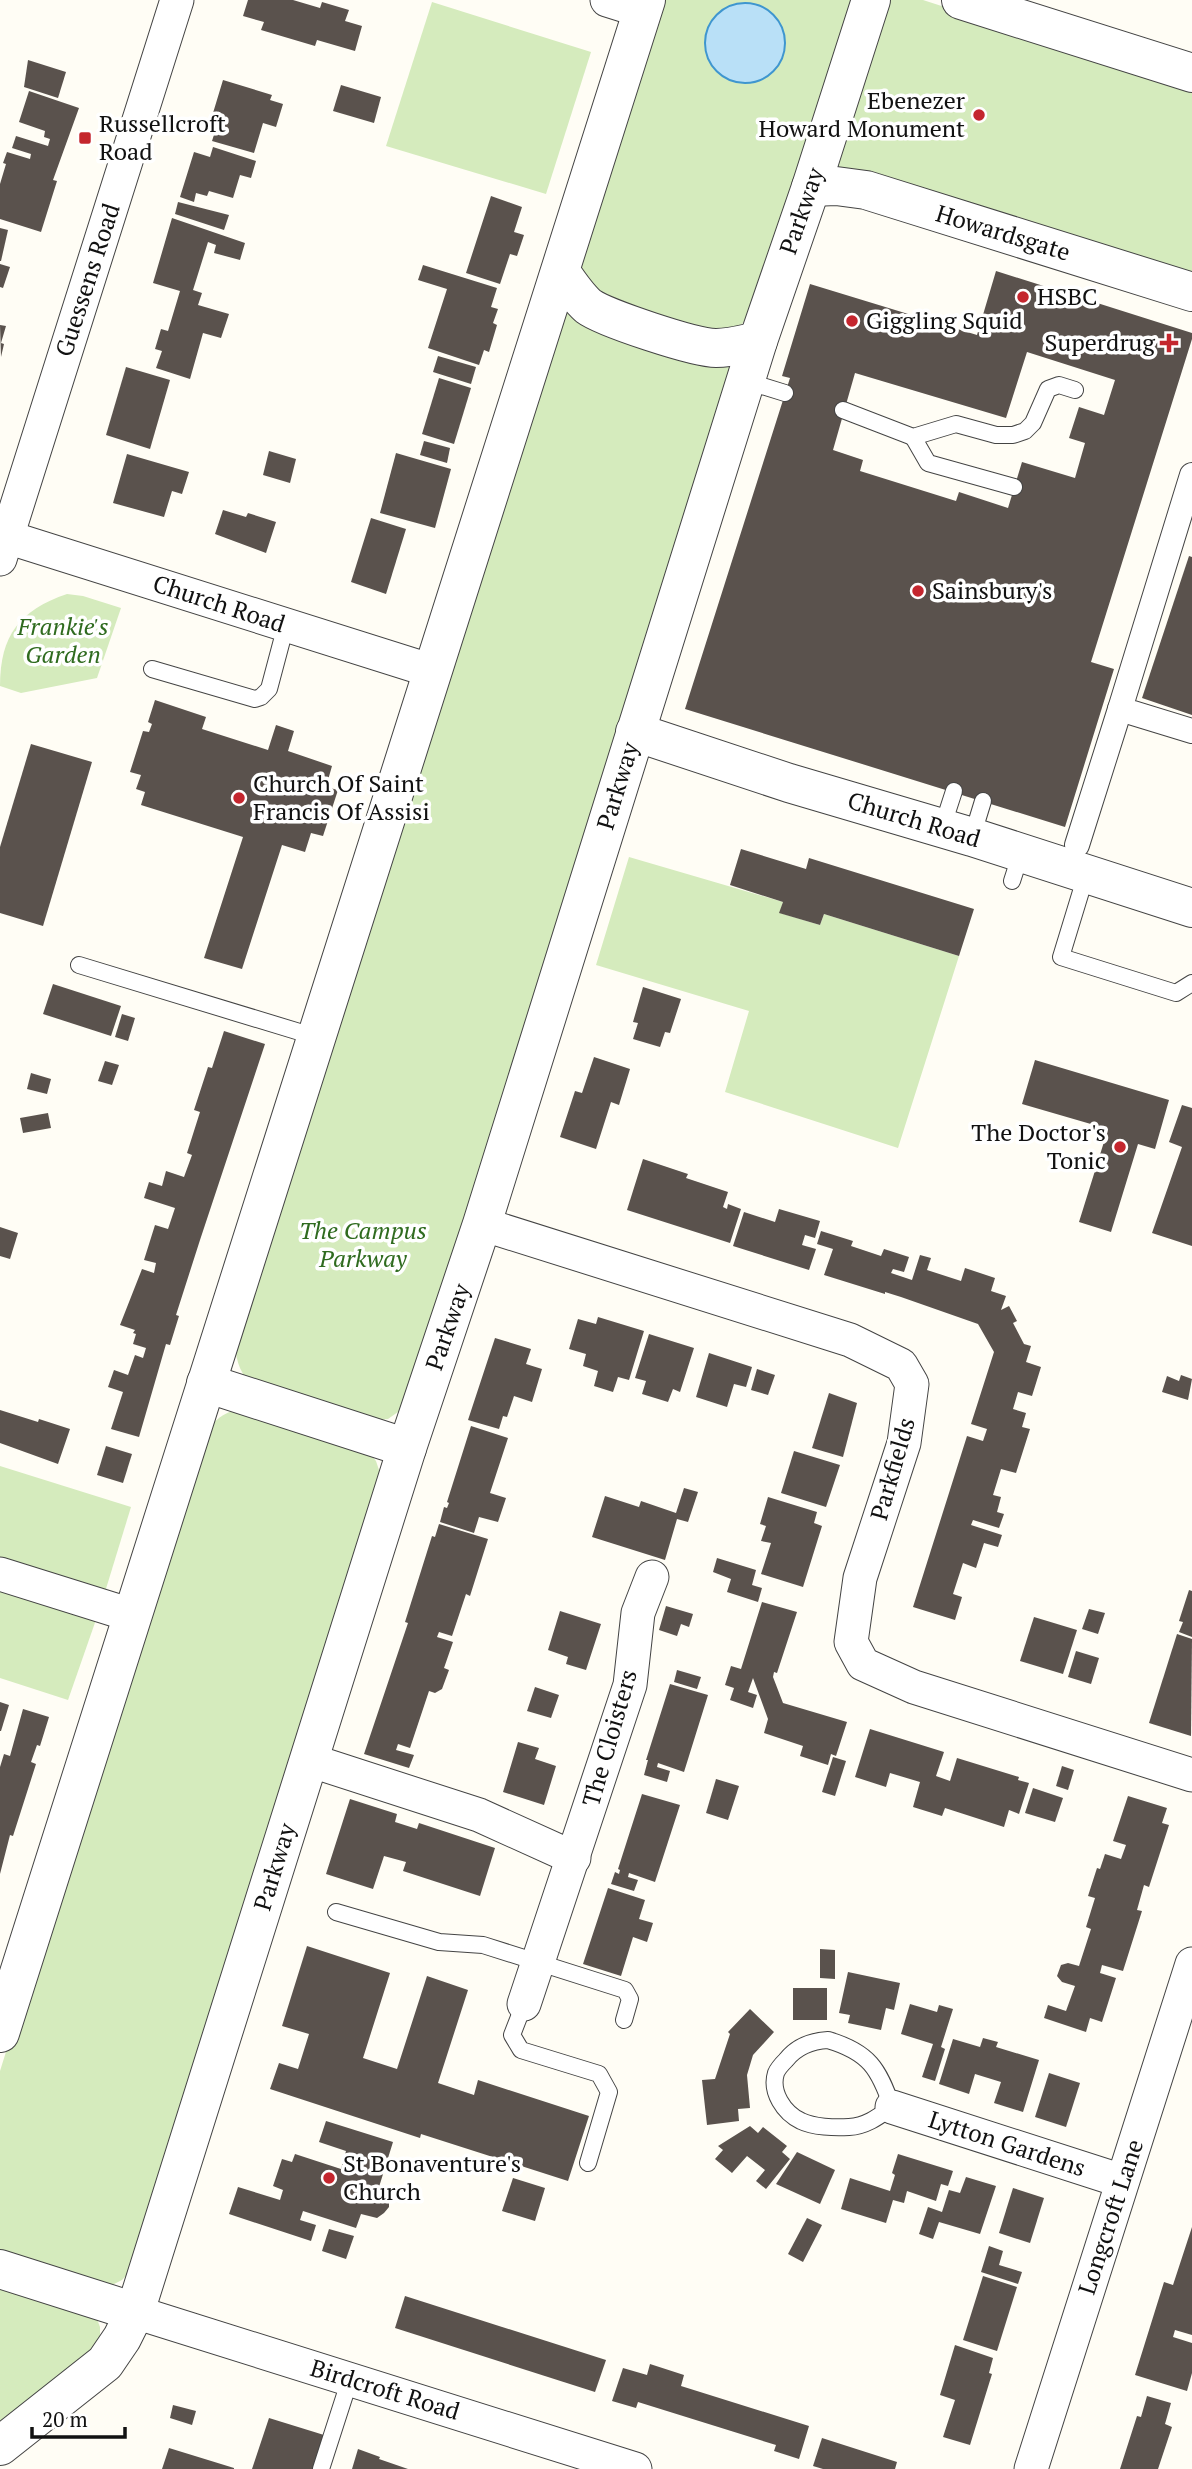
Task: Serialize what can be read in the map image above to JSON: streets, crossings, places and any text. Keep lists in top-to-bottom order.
{
  "streets": {
    "street": [
      "Parkway",
      "Howardsgate",
      "Guessens Road",
      "Church Road",
      "Parkfields",
      "The Cloisters",
      "Lytton Gardens",
      "Longcroft Lane",
      "Birdcroft Road"
    ]
  },
  "crossings": [
    ["Parkway", "Howardsgate"],
    ["Parkway", "Church Road"],
    ["Parkway", "Parkfields"],
    ["Parkway", "Birdcroft Road"],
    ["Guessens Road", "Church Road"],
    ["Lytton Gardens", "Longcroft Lane"]
  ],
  "parks": ["Frankie's Garden", "The Campus Parkway"],
  "places": {
    "other": [
      "Ebenezer Howard Monument",
      "HSBC",
      "Giggling Squid",
      "Sainsbury's",
      "Church Of Saint Francis Of Assisi",
      "The Doctor's Tonic",
      "St Bonaventure's Church"
    ],
    "transit": ["Russellcroft Road"],
    "health": ["Superdrug"]
  },
  "scale_bar": "20 m"
}
